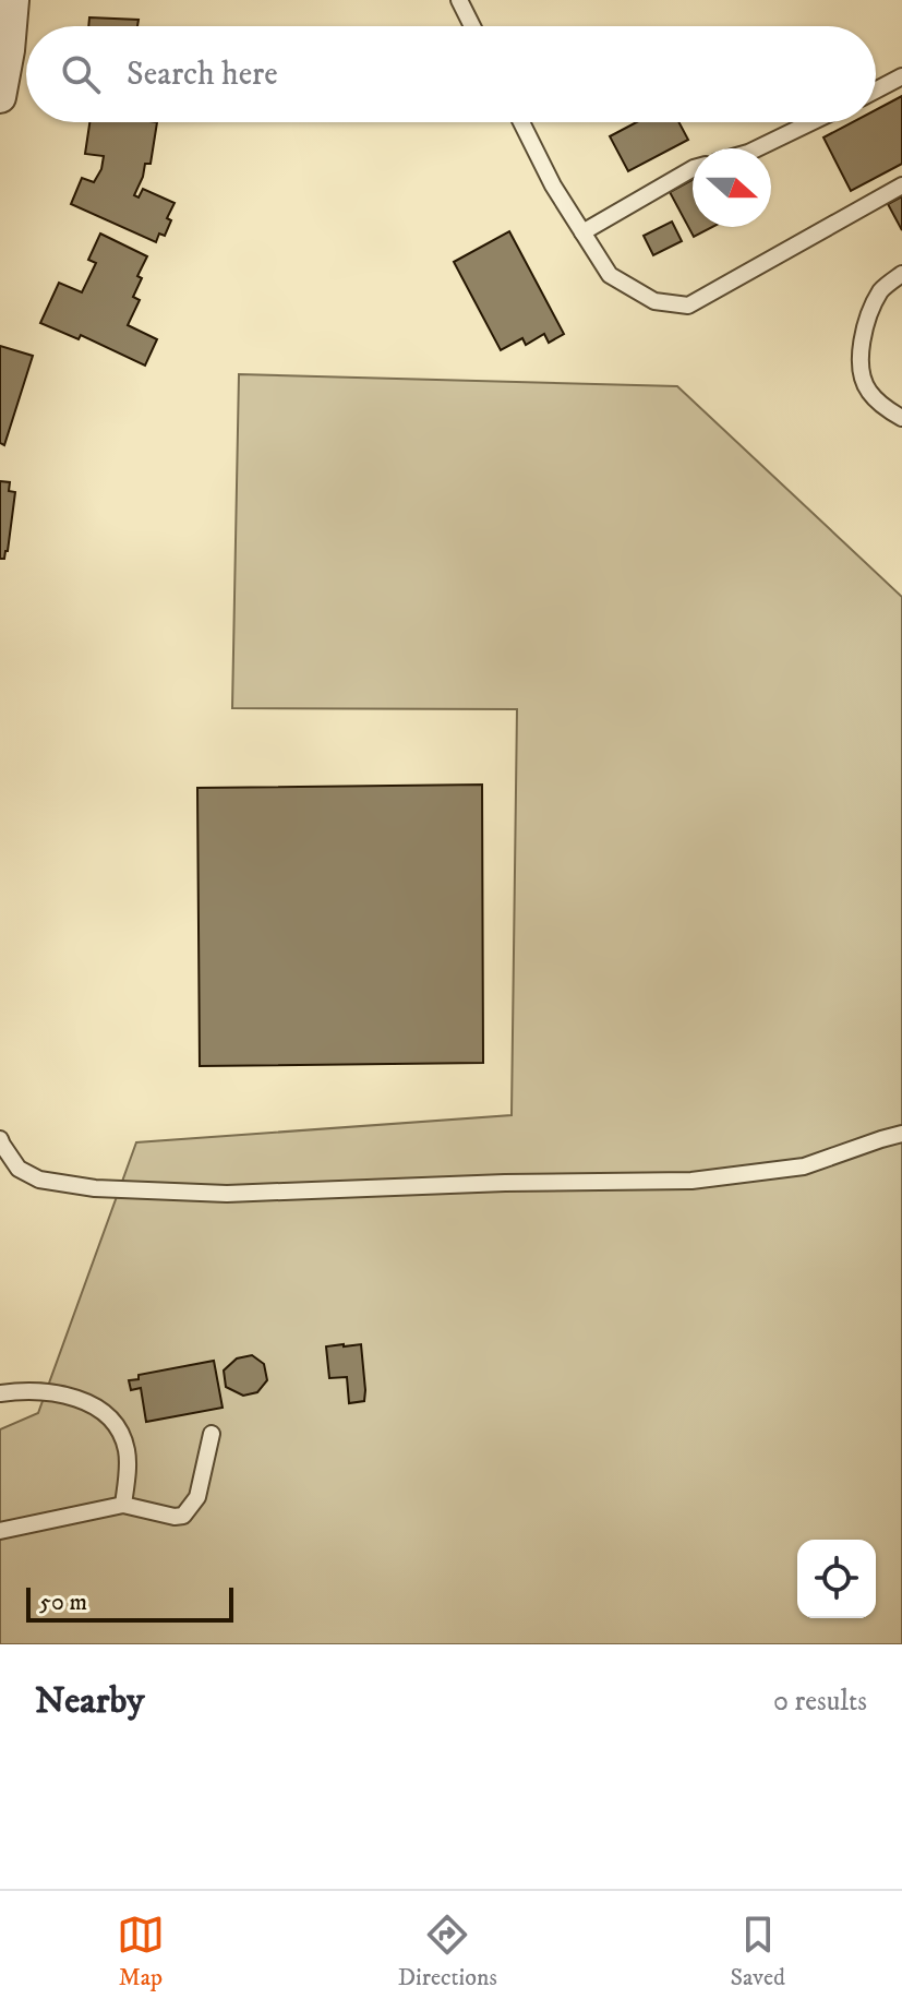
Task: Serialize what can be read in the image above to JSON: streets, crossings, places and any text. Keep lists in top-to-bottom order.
{
  "scale_bar": "50 m",
  "north": "right",
  "page": {
    "search": "Search here",
    "scale": "50 m",
    "heading": ["Nearby", "0 results"],
    "nav": ["Map", "Directions", "Saved"]
  }
}
